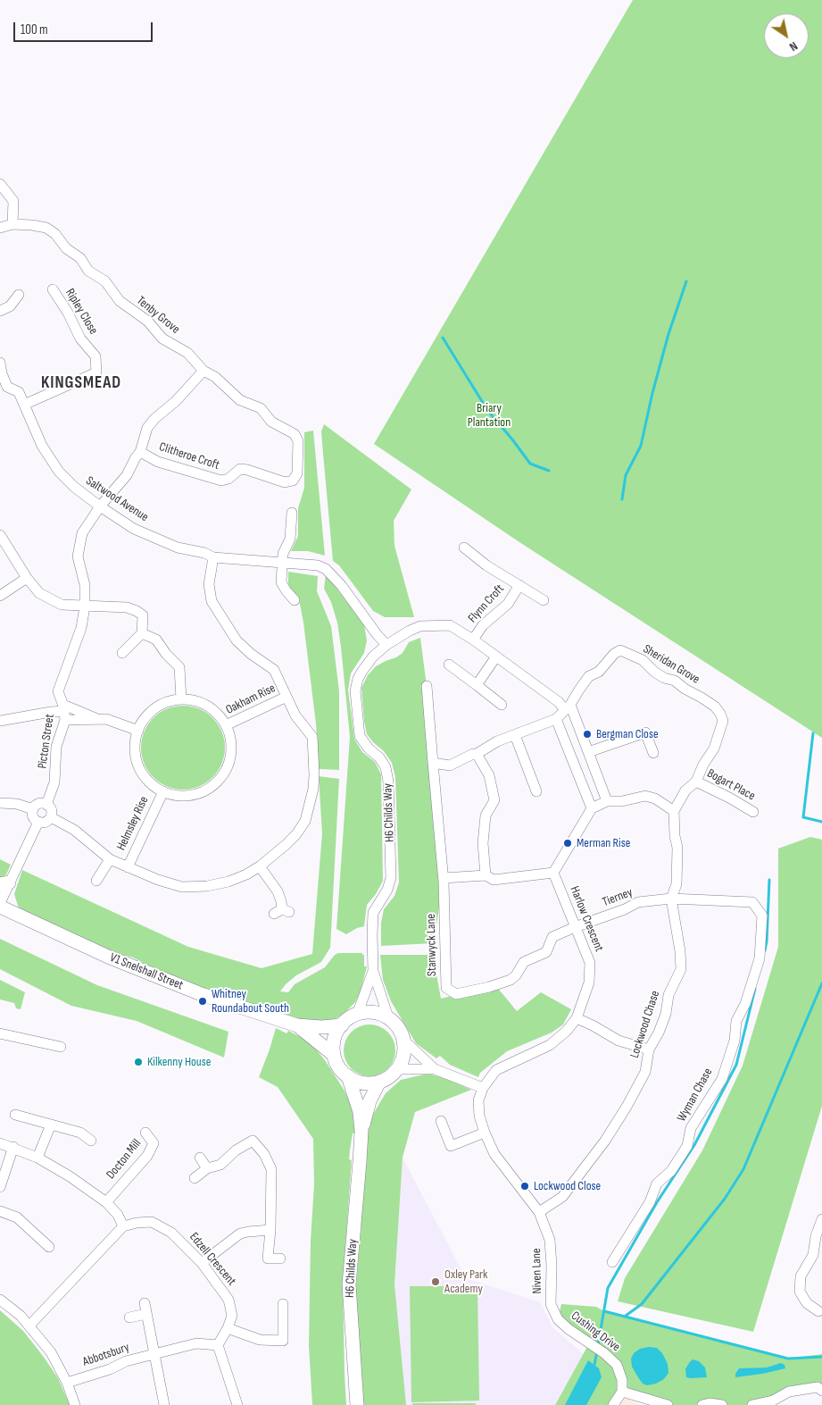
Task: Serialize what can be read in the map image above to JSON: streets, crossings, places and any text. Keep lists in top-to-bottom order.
{
  "streets": {
    "street": [
      "Ripley Close",
      "Tenby Grove",
      "Clitheroe Croft",
      "Saltwood Avenue",
      "Flynn Croft",
      "Sheridan Grove",
      "Oakham Rise",
      "Picton Street",
      "Bogart Place",
      "H6 Childs Way",
      "Helmsley Rise",
      "Tierney",
      "Harlow Crescent",
      "Stanwyck Lane",
      "V1 Snelshall Street",
      "Lockwood Chase",
      "Wyman Chase",
      "Docton Mill",
      "Edzell Crescent",
      "Niven Lane",
      "Cushing Drive",
      "Abbotsbury"
    ]
  },
  "crossings": [
    ["Ripley Close", "Saltwood Avenue"],
    ["Tenby Grove", "Clitheroe Croft"],
    ["Tenby Grove", "Picton Street"],
    ["Clitheroe Croft", "Picton Street"],
    ["Saltwood Avenue", "Picton Street"],
    ["Saltwood Avenue", "H6 Childs Way"],
    ["Sheridan Grove", "Bogart Place"],
    ["Sheridan Grove", "Lockwood Chase"],
    ["Oakham Rise", "Helmsley Rise"],
    ["H6 Childs Way", "V1 Snelshall Street"],
    ["Tierney", "Harlow Crescent"],
    ["Tierney", "Stanwyck Lane"],
    ["Tierney", "Lockwood Chase"],
    ["Tierney", "Wyman Chase"],
    ["Harlow Crescent", "Stanwyck Lane"],
    ["Harlow Crescent", "Lockwood Chase"],
    ["Harlow Crescent", "Niven Lane"],
    ["Lockwood Chase", "Wyman Chase"],
    ["Lockwood Chase", "Niven Lane"],
    ["Edzell Crescent", "Abbotsbury"],
    ["Niven Lane", "Cushing Drive"]
  ],
  "districts": ["KINGSMEAD"],
  "parks": ["Briary Plantation"],
  "places": [
    "Bergman Close",
    "Merman Rise",
    "Whitney Roundabout South",
    "Kilkenny House",
    "Lockwood Close",
    "Oxley Park Academy"
  ],
  "scale_bar": "100 m",
  "north": "bottom right"
}
